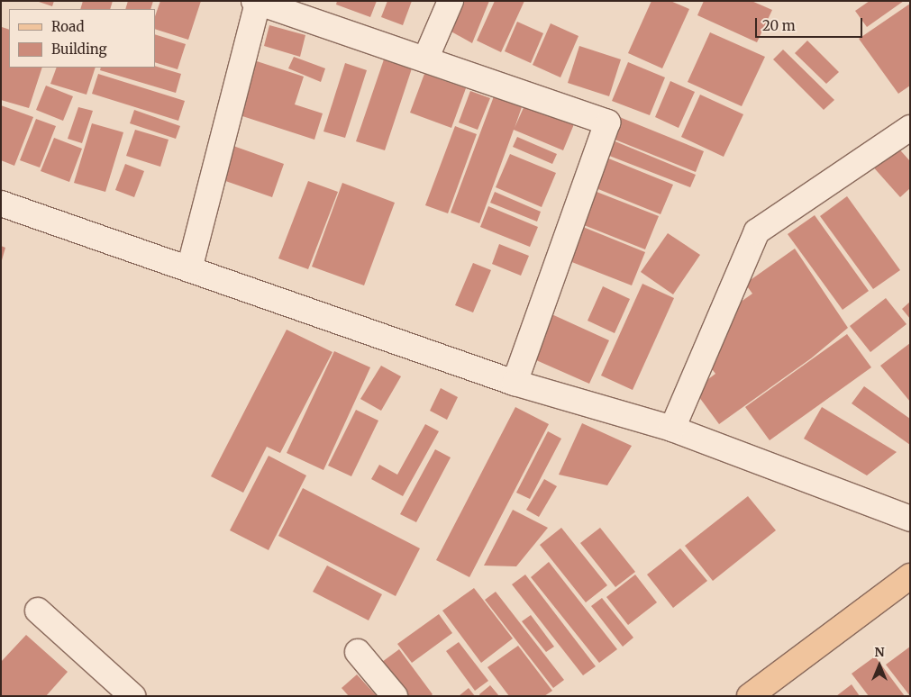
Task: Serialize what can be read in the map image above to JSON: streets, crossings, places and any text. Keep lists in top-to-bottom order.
{
  "legend": ["Road", "Building"],
  "scale_bar": "20 m",
  "north": "top"
}
